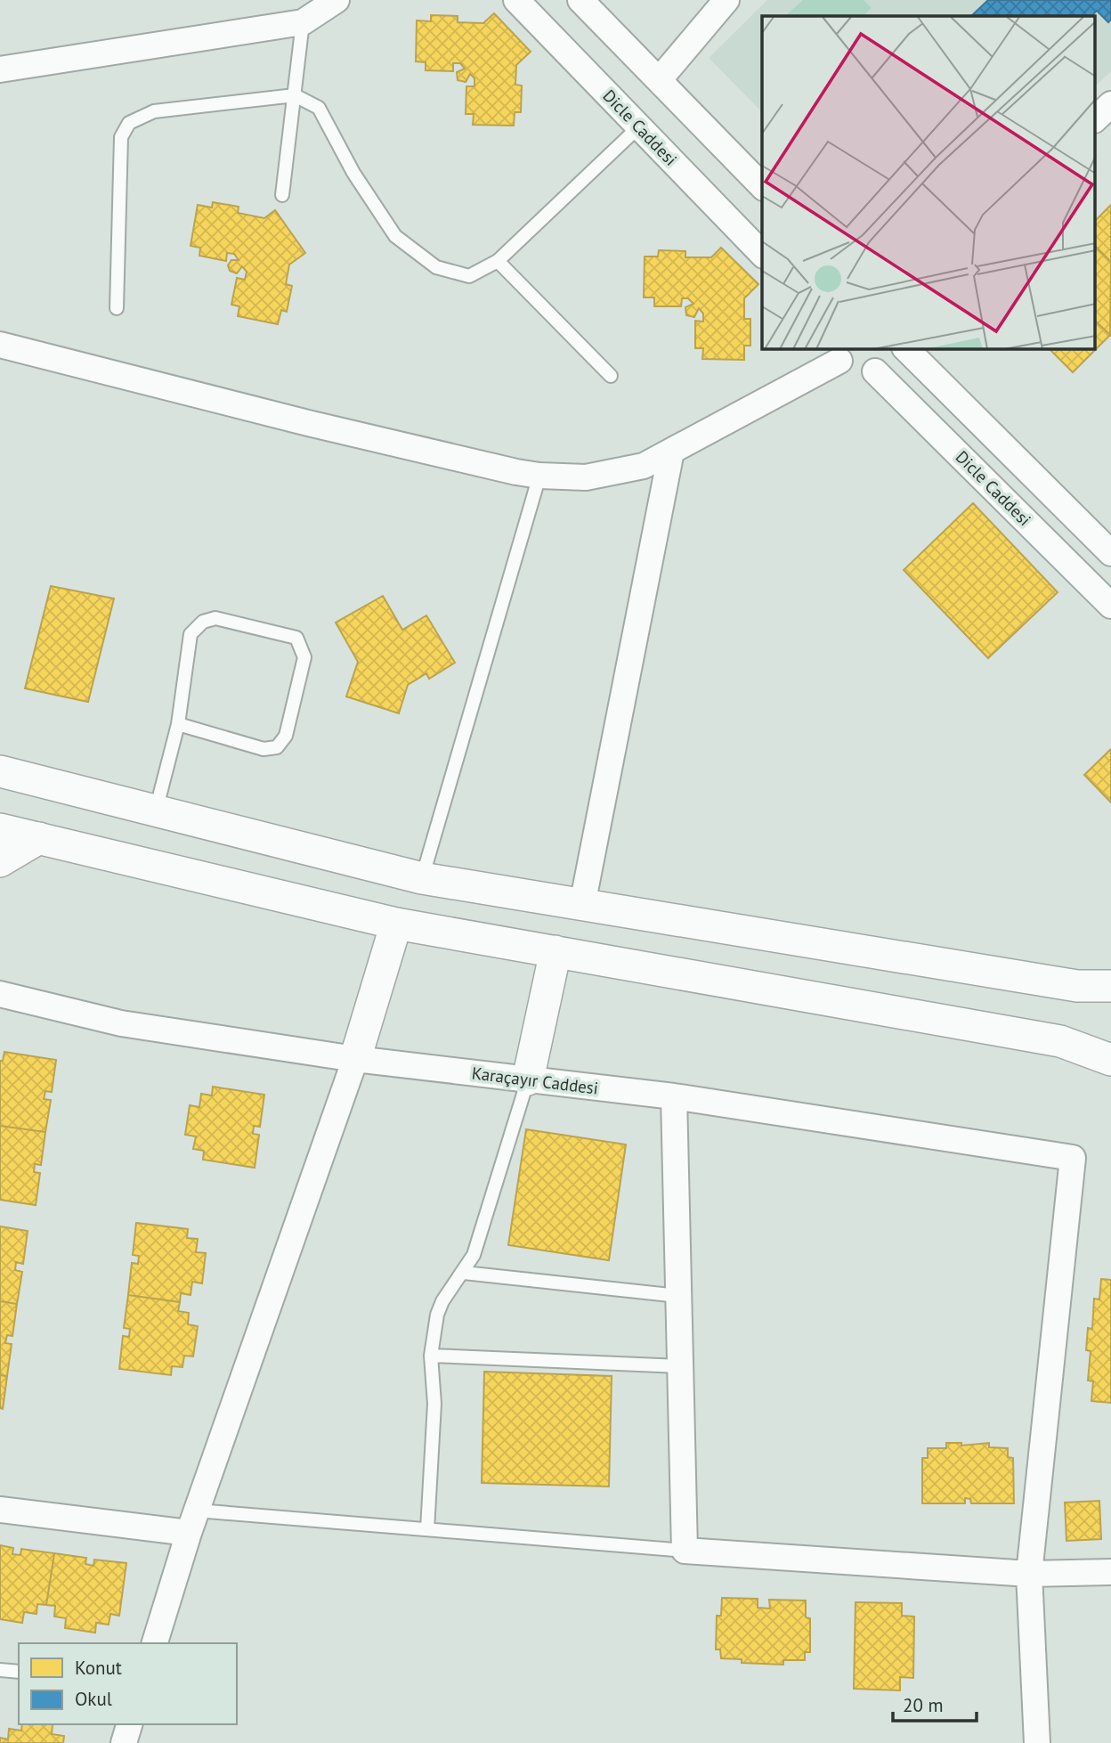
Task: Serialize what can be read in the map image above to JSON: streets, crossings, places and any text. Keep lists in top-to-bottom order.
{
  "streets": {
    "street": ["Dicle Caddesi", "Karaçayır Caddesi"]
  },
  "legend": ["Konut", "Okul"],
  "scale_bar": "20 m"
}
